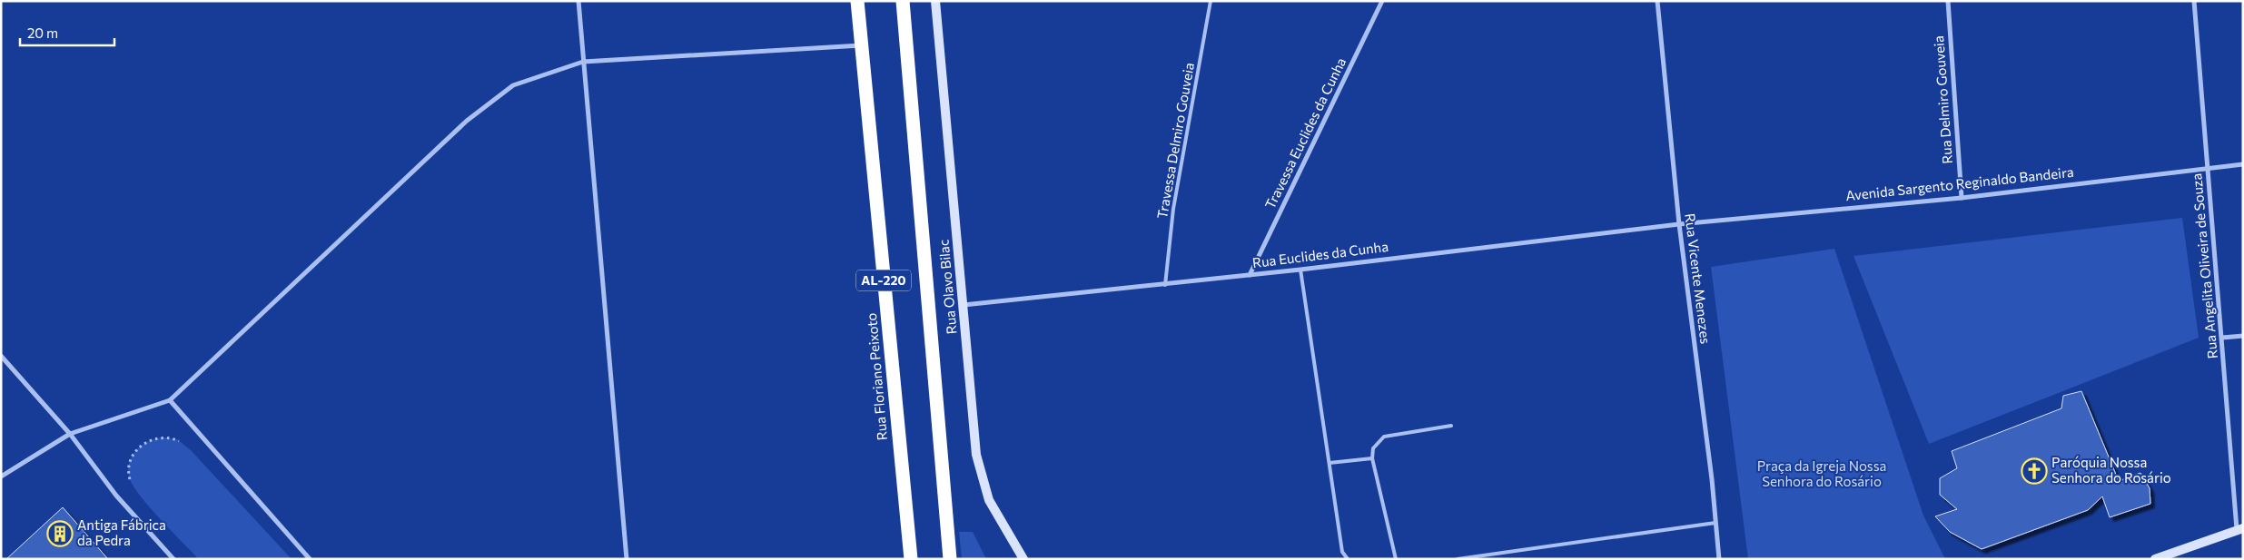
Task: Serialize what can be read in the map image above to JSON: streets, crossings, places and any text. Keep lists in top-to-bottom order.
{
  "streets": {
    "highway": ["AL-220", "Rua Floriano Peixoto"],
    "street": [
      "Rua Delmiro Gouveia",
      "Travessa Euclides da Cunha",
      "Avenida Sargento Reginaldo Bandeira",
      "Rua Euclides da Cunha",
      "Rua Angelita Oliveira de Souza",
      "Rua Vicente Menezes",
      "Rua Olavo Bilac"
    ],
    "lane": ["Travessa Delmiro Gouveia"]
  },
  "crossings": [
    ["Rua Delmiro Gouveia", "Avenida Sargento Reginaldo Bandeira"],
    ["Travessa Euclides da Cunha", "Rua Euclides da Cunha"],
    ["Travessa Delmiro Gouveia", "Rua Euclides da Cunha"],
    ["Avenida Sargento Reginaldo Bandeira", "Rua Euclides da Cunha"],
    ["Avenida Sargento Reginaldo Bandeira", "Rua Angelita Oliveira de Souza"],
    ["Avenida Sargento Reginaldo Bandeira", "Rua Vicente Menezes"],
    ["Rua Euclides da Cunha", "Rua Vicente Menezes"],
    ["Rua Euclides da Cunha", "Rua Olavo Bilac"]
  ],
  "parks": ["Praça da Igreja Nossa Senhora do Rosário"],
  "places": {
    "church": ["Paróquia Nossa Senhora do Rosário"],
    "building": ["Antiga Fábrica da Pedra"]
  },
  "scale_bar": "20 m"
}
